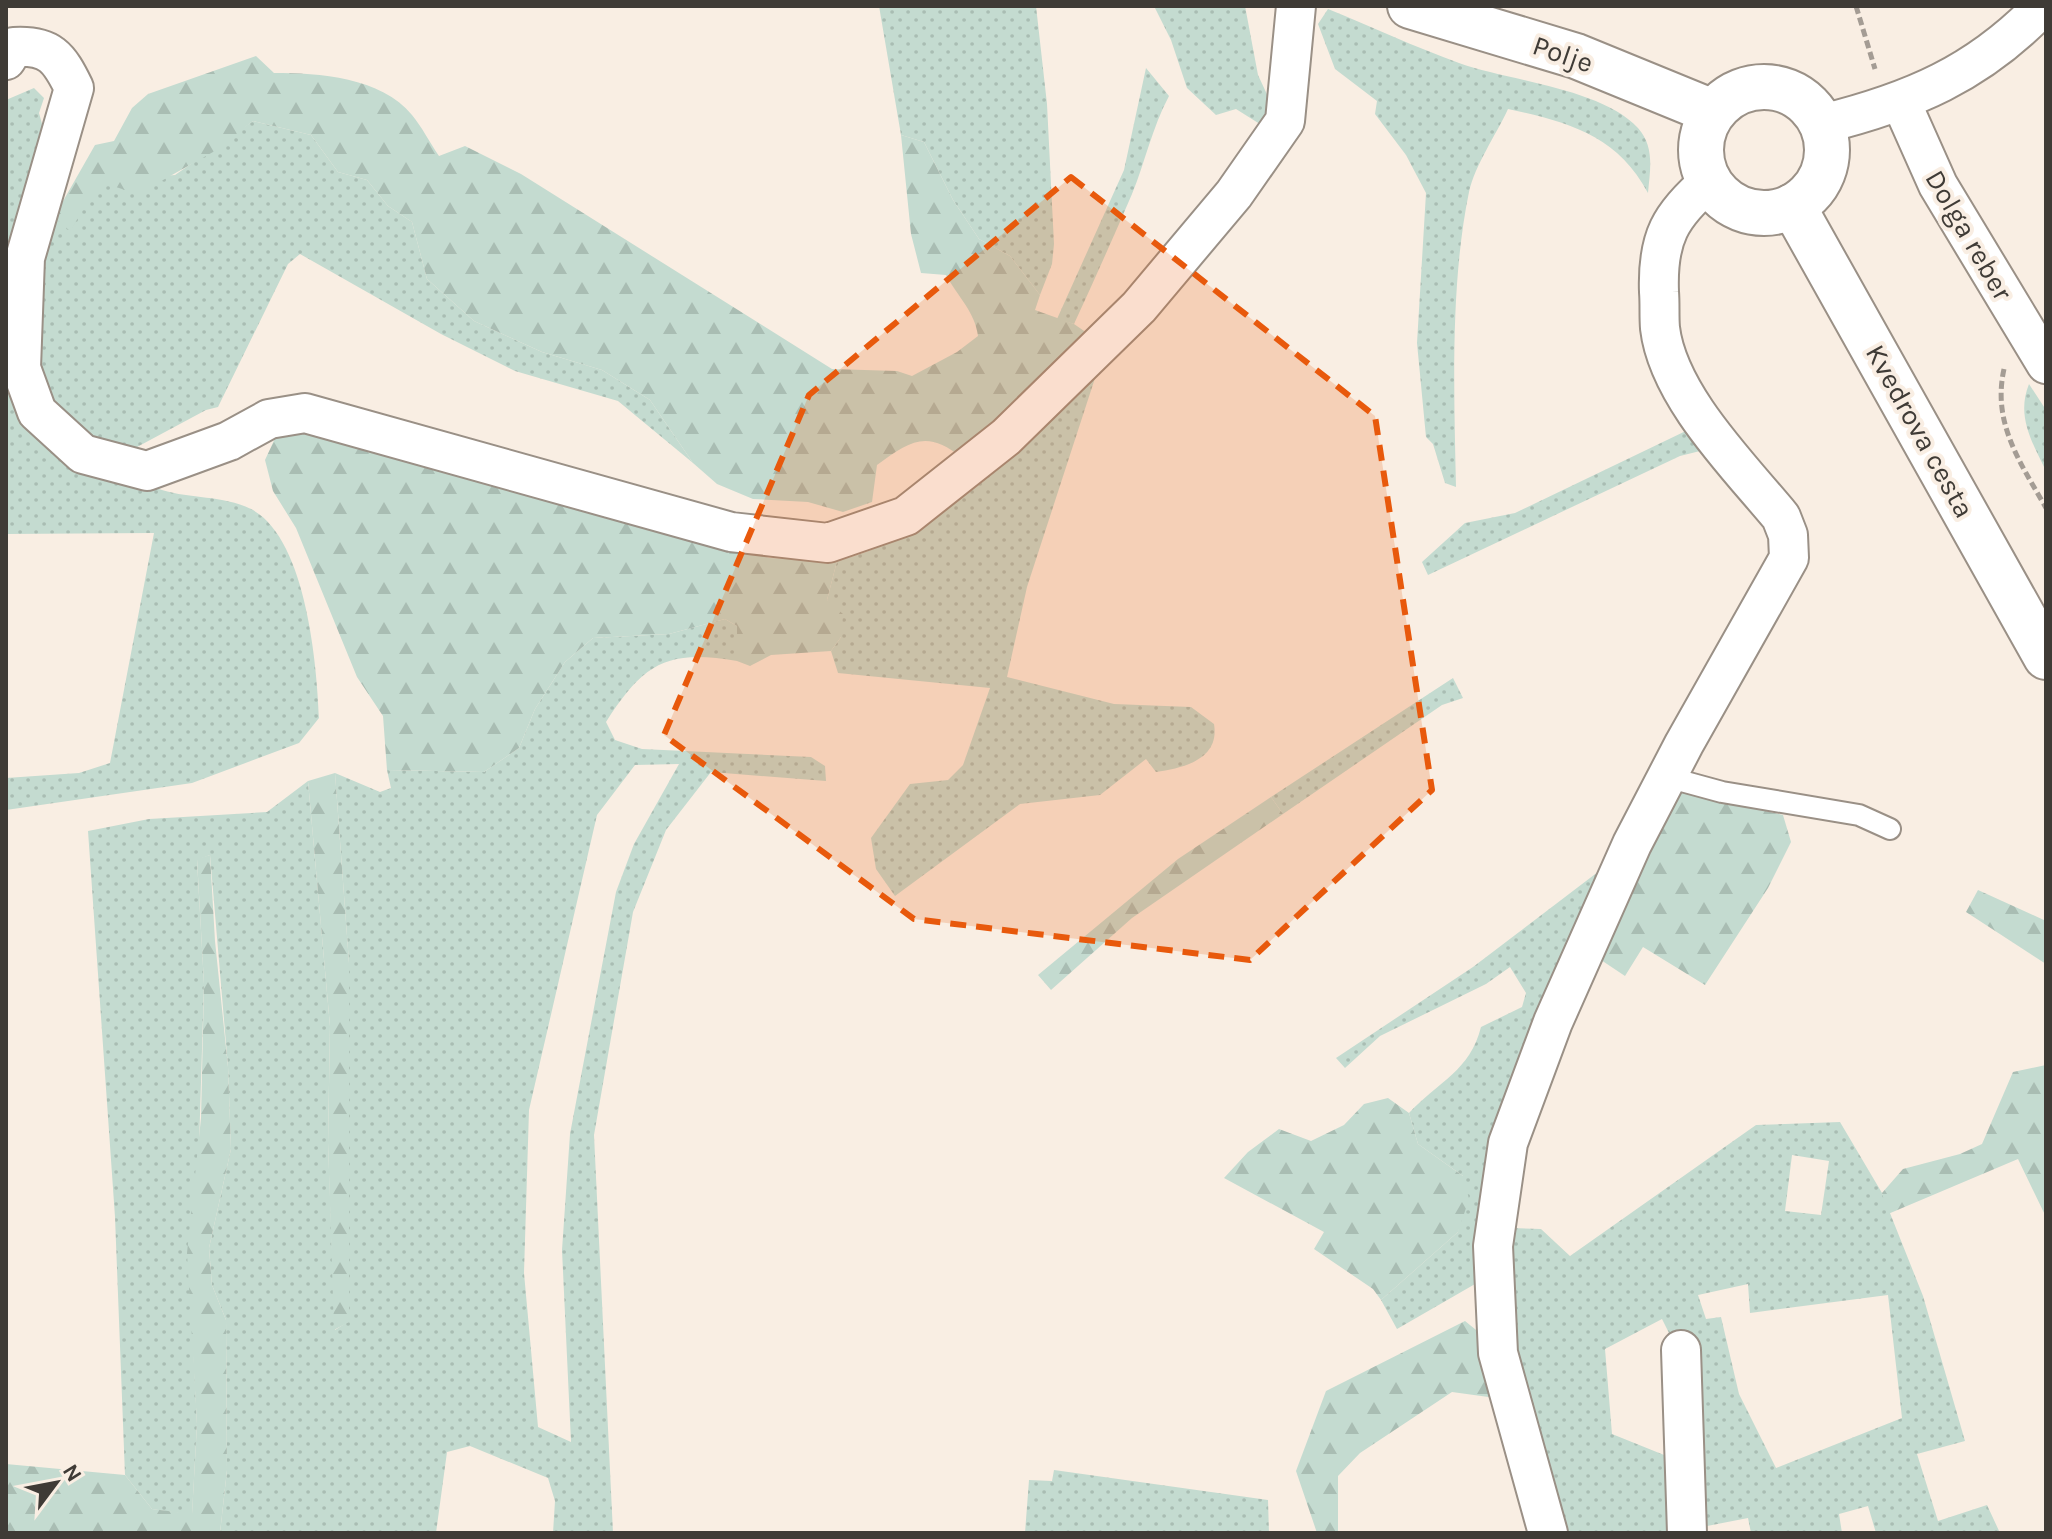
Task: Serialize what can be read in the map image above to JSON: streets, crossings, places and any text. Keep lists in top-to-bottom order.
{
  "streets": {
    "street": ["Polje", "Dolga reber", "Kvedrova cesta"]
  },
  "crossings": [
    ["Polje", "Kvedrova cesta"]
  ],
  "north": "top right"
}
